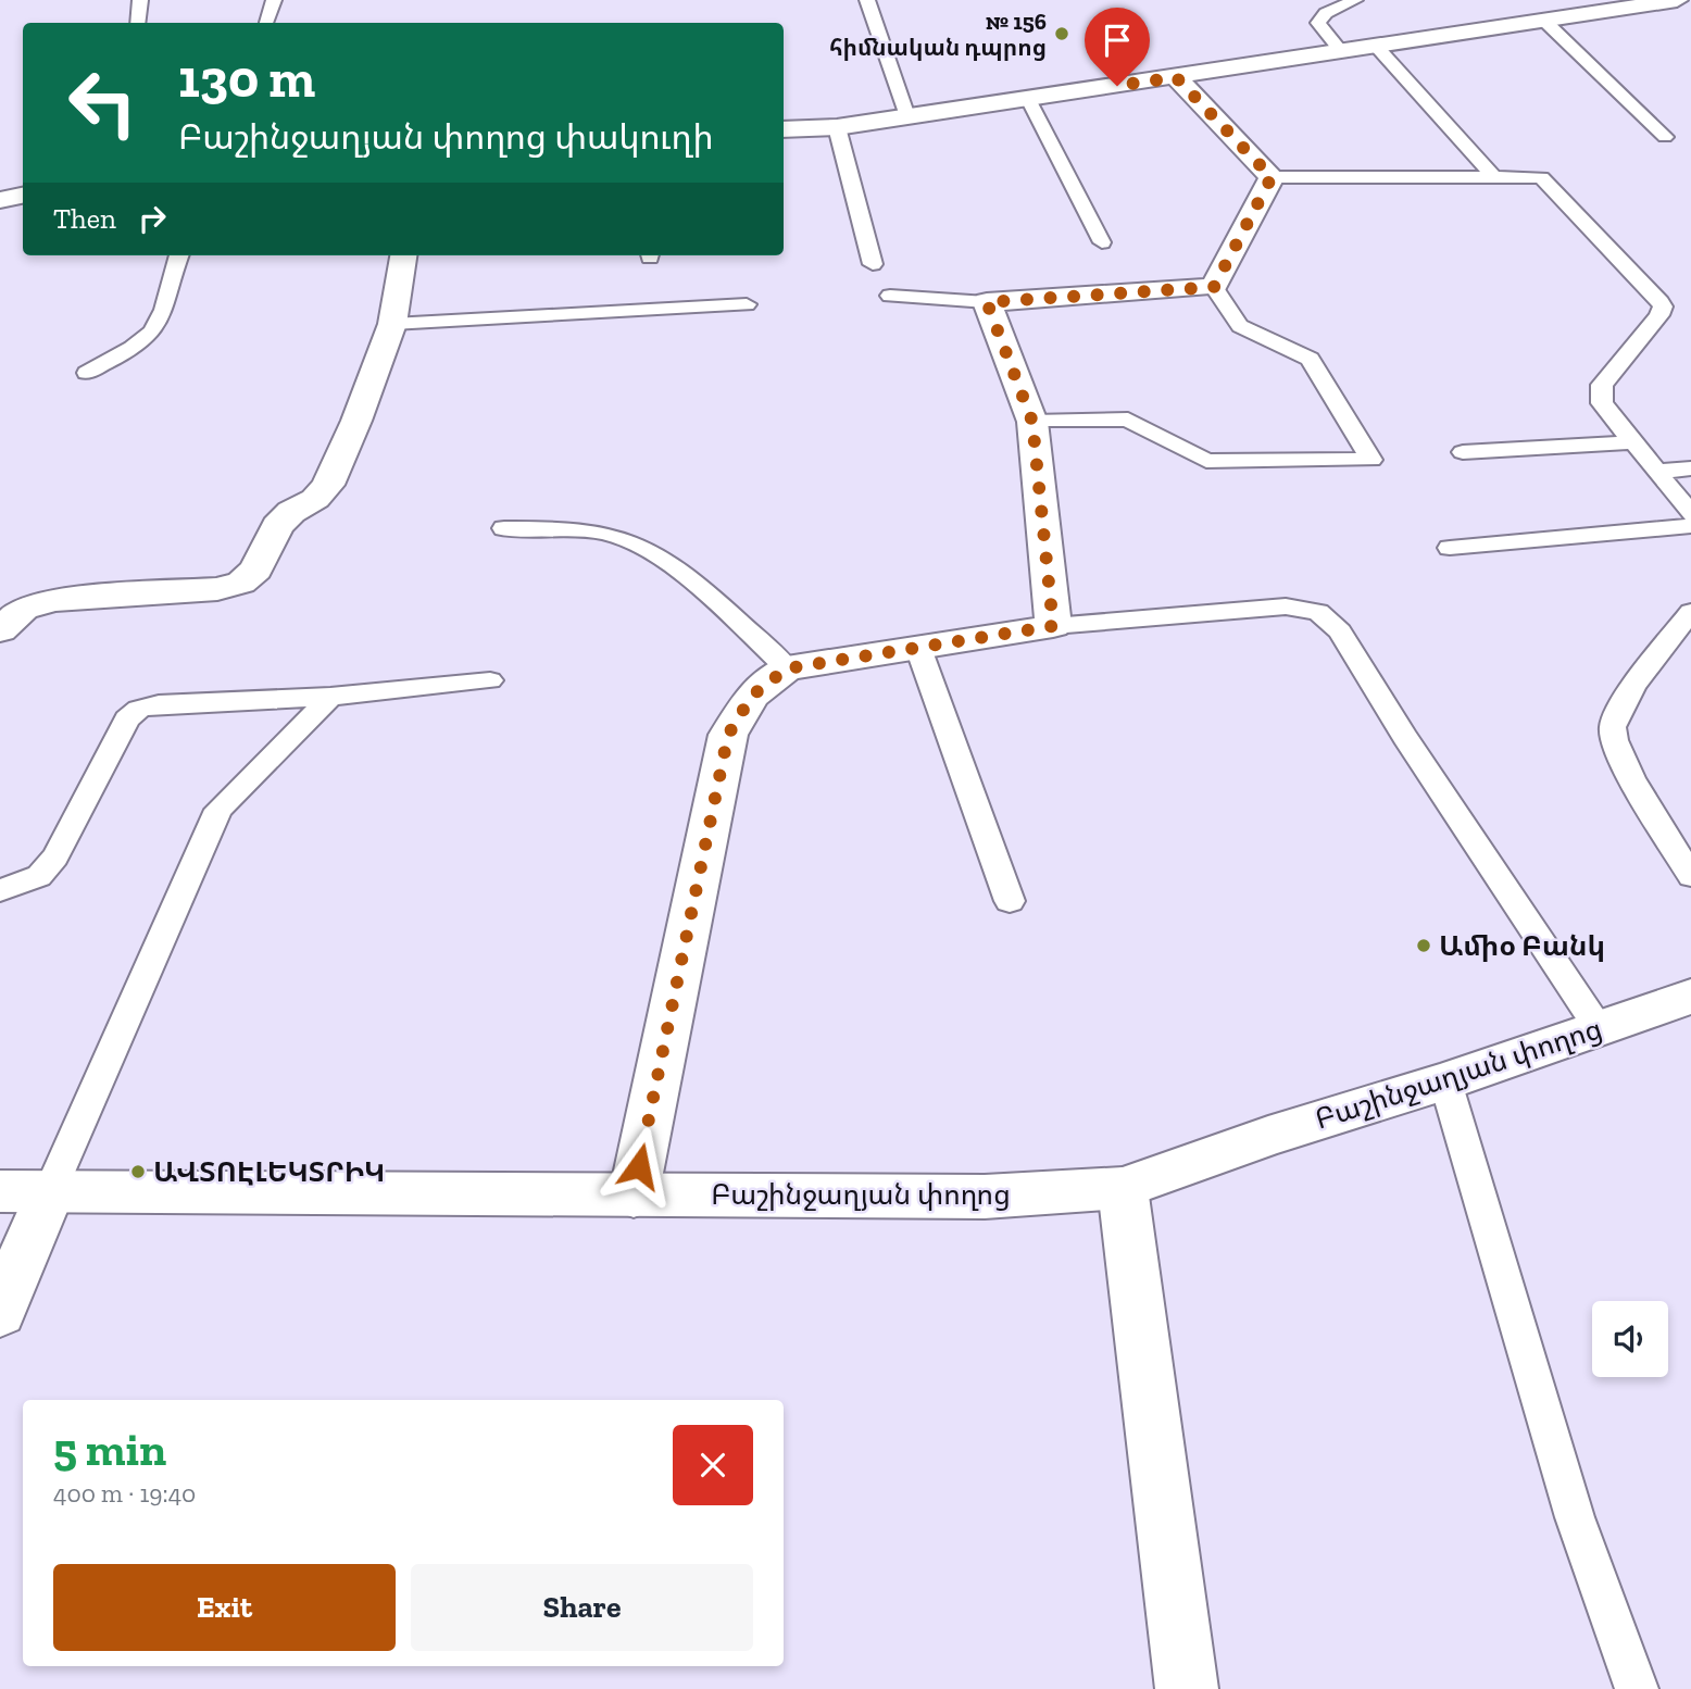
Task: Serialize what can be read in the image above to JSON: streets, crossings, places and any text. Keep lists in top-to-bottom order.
{
  "streets": {
    "street": ["Բաշինջաղյան փողոց"]
  },
  "places": ["№ 156 հիմնական դպրոց", "Ամիօ Բանկ", "ԱՎՏՈԷԼԵԿՏՐԻԿ"],
  "page": {
    "turn": ["130 m", "Բաշինջաղյան փողոց փակուղի"],
    "then": "Then",
    "heading": ["5 min", "400 m · 19:40"],
    "buttons": ["Exit", "Share"]
  }
}
